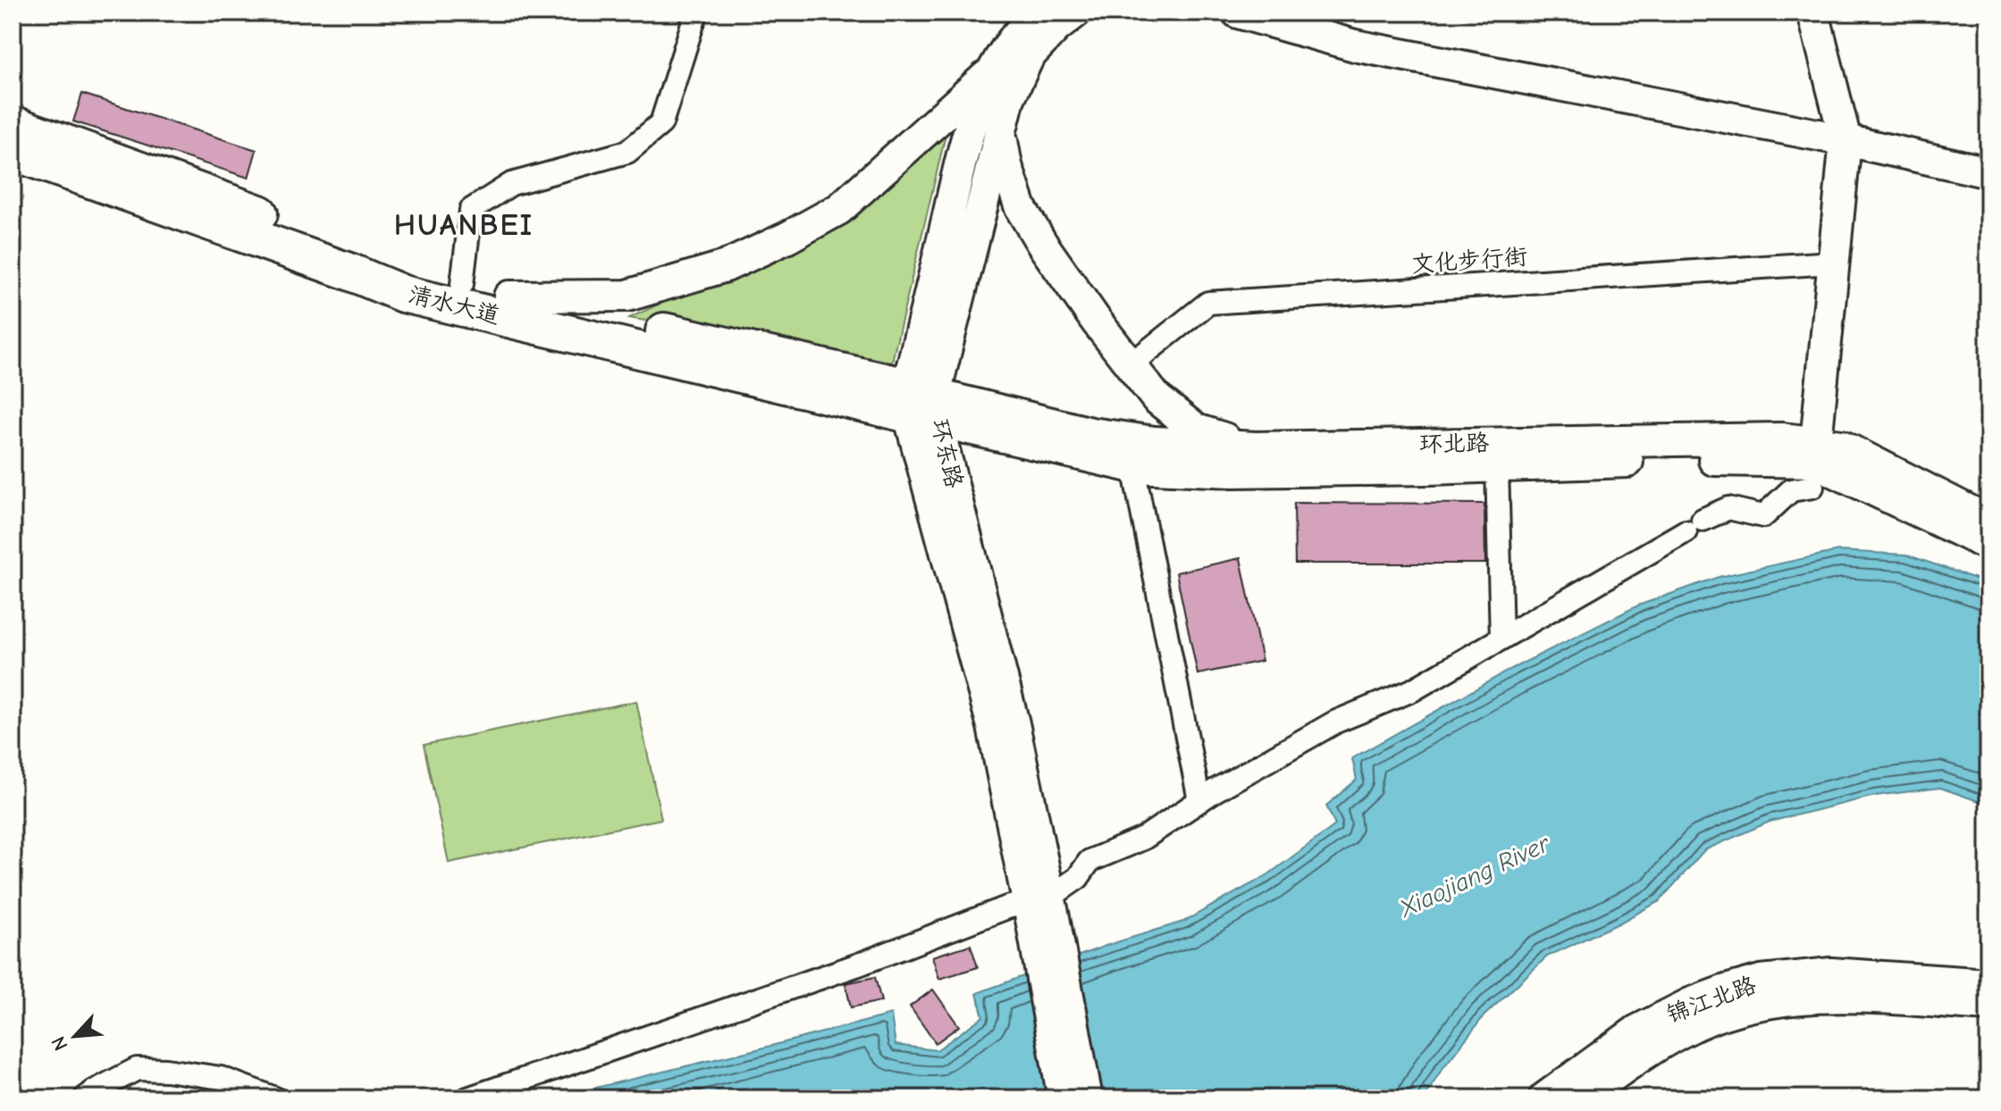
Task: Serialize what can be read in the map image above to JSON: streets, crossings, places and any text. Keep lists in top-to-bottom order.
{
  "streets": {
    "main road": [
      "清水大道",
      "环北路",
      "环东路",
      "锦江北路"
    ],
    "street": ["文化步行街"]
  },
  "crossings": [
    ["清水大道", "环北路"],
    ["清水大道", "环东路"],
    ["环北路", "环东路"]
  ],
  "districts": ["HUANBEI"],
  "water": ["Xiaojiang River"],
  "north": "bottom left"
}
